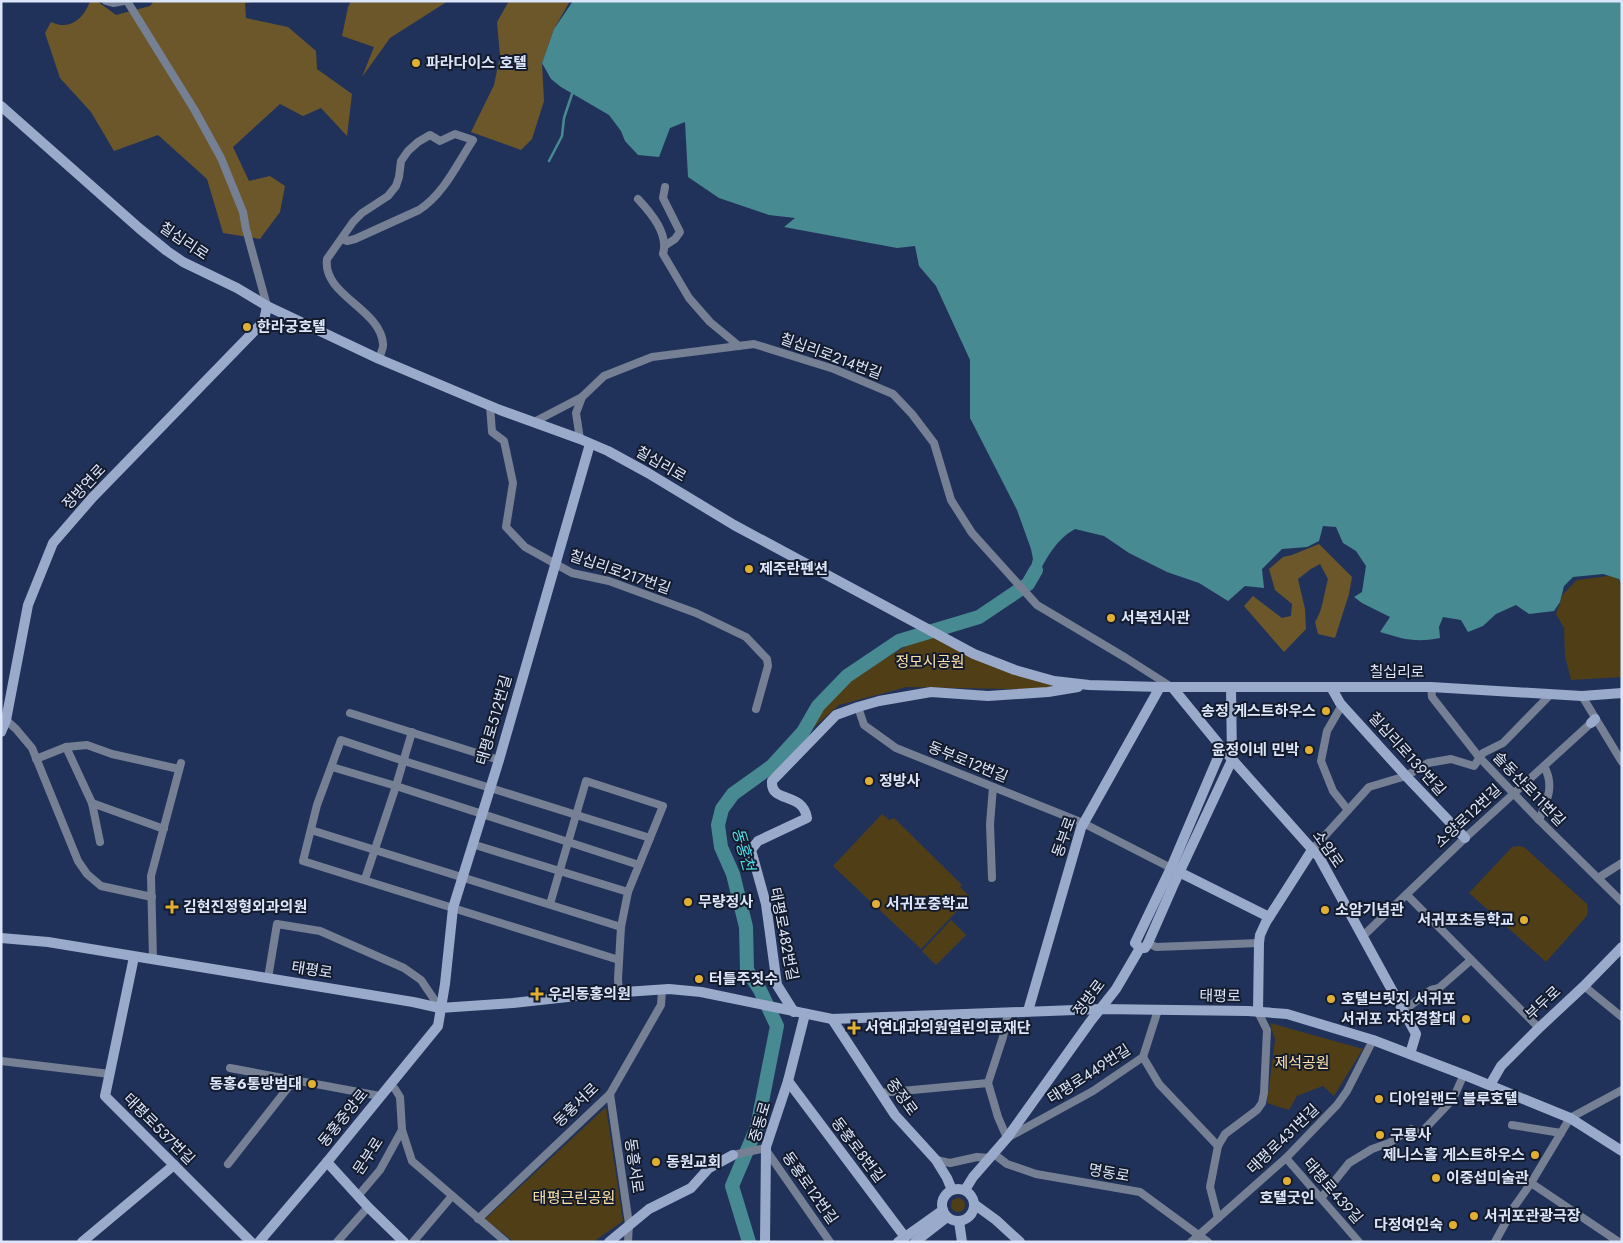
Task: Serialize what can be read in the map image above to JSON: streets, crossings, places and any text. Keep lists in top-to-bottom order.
{
  "streets": {
    "street": [
      "칠십리로",
      "칠십리로214번길",
      "정방연로",
      "칠십리로217번길",
      "태평로512번길",
      "칠십리로139번길",
      "동부로12번길",
      "솔동산로11번길",
      "소양로12번길",
      "동부로",
      "소암로",
      "태평로482번길",
      "태평로",
      "정방로",
      "부두로",
      "태평로449번길",
      "중정로",
      "동홍서로",
      "동홍중앙로",
      "중동로",
      "태평로537번길",
      "태평로431번길",
      "동홍로8번길",
      "문부로",
      "동흥서로",
      "명동로",
      "동홍로12번길",
      "태평로439길"
    ]
  },
  "crossings": [
    ["칠십리로", "칠십리로214번길"],
    ["칠십리로", "정방연로"],
    ["칠십리로", "칠십리로217번길"],
    ["칠십리로", "태평로512번길"],
    ["칠십리로", "칠십리로139번길"],
    ["칠십리로", "솔동산로11번길"],
    ["칠십리로", "동부로"],
    ["칠십리로", "소암로"],
    ["칠십리로", "태평로482번길"],
    ["칠십리로214번길", "소암로"],
    ["칠십리로217번길", "태평로512번길"],
    ["태평로512번길", "태평로"],
    ["태평로512번길", "동홍중앙로"],
    ["칠십리로139번길", "소양로12번길"],
    ["동부로12번길", "동부로"],
    ["동부로12번길", "태평로482번길"],
    ["솔동산로11번길", "소양로12번길"],
    ["소양로12번길", "소암로"],
    ["동부로", "태평로"],
    ["소암로", "태평로"],
    ["소암로", "정방로"],
    ["태평로482번길", "태평로"],
    ["태평로", "정방로"],
    ["태평로", "부두로"],
    ["태평로", "태평로449번길"],
    ["태평로", "중정로"],
    ["태평로", "동홍서로"],
    ["태평로", "동홍중앙로"],
    ["태평로", "중동로"],
    ["태평로", "태평로537번길"],
    ["태평로", "태평로431번길"],
    ["정방로", "태평로449번길"],
    ["정방로", "중정로"],
    ["정방로", "명동로"],
    ["동홍서로", "동흥서로"],
    ["동홍중앙로", "문부로"],
    ["중동로", "동홍로8번길"],
    ["중동로", "동홍로12번길"],
    ["태평로431번길", "명동로"],
    ["태평로431번길", "태평로439길"]
  ],
  "water": ["동홍천"],
  "parks": ["정모시공원", "제석공원", "태평근린공원"],
  "places": {
    "other": [
      "파라다이스 호텔",
      "한라궁호텔",
      "제주란펜션",
      "서복전시관",
      "송정 게스트하우스",
      "윤정이네 민박",
      "정방사",
      "무량정사",
      "서귀포중학교",
      "소암기념관",
      "서귀포초등학교",
      "터틀주짓수",
      "호텔브릿지 서귀포",
      "서귀포 자치경찰대",
      "동홍6통방범대",
      "디아일랜드 블루호텔",
      "구룡사",
      "제니스홀 게스트하우스",
      "동원교회",
      "이중섭미술관",
      "호텔굿인",
      "서귀포관광극장",
      "다정여인숙"
    ],
    "health": ["김현진정형외과의원", "우리동홍의원", "서연내과의원열린의료재단"]
  }
}
